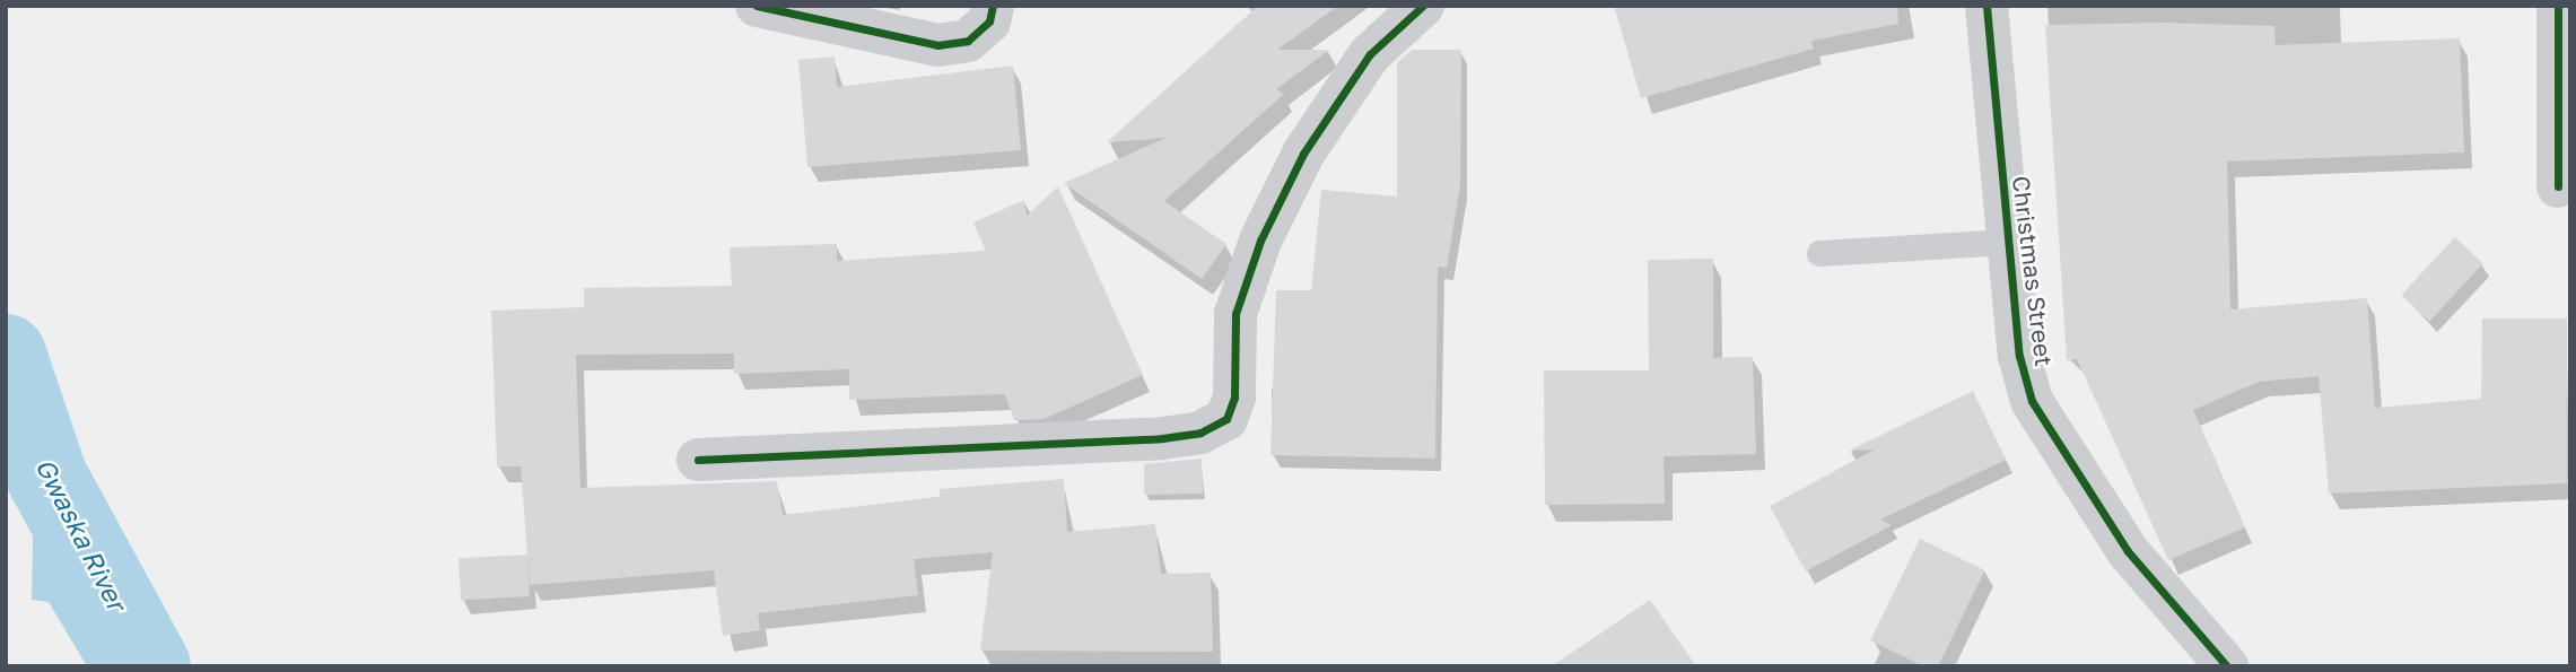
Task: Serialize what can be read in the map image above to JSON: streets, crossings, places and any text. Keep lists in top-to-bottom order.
{
  "streets": {
    "street": ["Christmas Street"]
  },
  "water": ["Gwaska River"]
}
